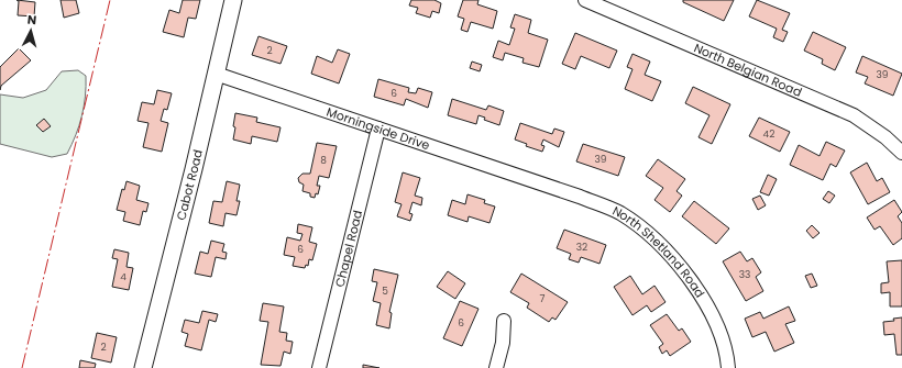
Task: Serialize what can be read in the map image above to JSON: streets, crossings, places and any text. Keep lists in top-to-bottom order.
{
  "streets": {
    "street": [
      "North Belgian Road",
      "Morningside Drive",
      "Cabot Road",
      "Chapel Road",
      "North Shetland Road"
    ]
  },
  "crossings": [
    ["Morningside Drive", "Cabot Road"],
    ["Morningside Drive", "Chapel Road"],
    ["Morningside Drive", "North Shetland Road"]
  ],
  "house_numbers": [
    "2",
    "39",
    "6",
    "42",
    "39",
    "8",
    "32",
    "6",
    "33",
    "4",
    "5",
    "7",
    "6",
    "2"
  ],
  "north": "top"
}
